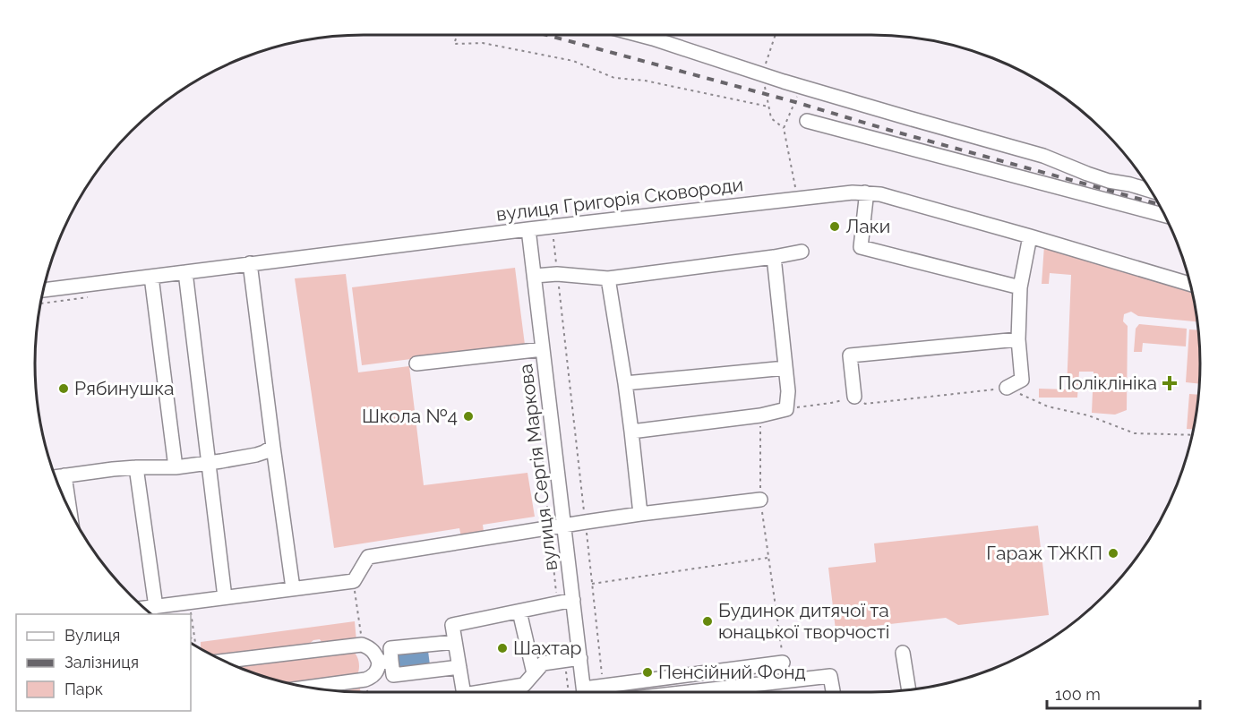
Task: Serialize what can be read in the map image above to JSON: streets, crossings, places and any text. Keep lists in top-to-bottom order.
{
  "streets": {
    "street": ["вулиця Григорія Сковороди", "вулиця Сергія Маркова"]
  },
  "crossings": [
    ["вулиця Григорія Сковороди", "вулиця Сергія Маркова"]
  ],
  "places": {
    "other": [
      "Лаки",
      "Рябинушка",
      "Школа №4",
      "Гараж ТЖКП",
      "Будинок дитячої та юнацької творчості",
      "Шахтар",
      "Пенсійний Фонд"
    ],
    "health": ["Поліклініка"]
  },
  "legend": ["Вулиця", "Залізниця", "Парк"],
  "scale_bar": "100 m"
}
